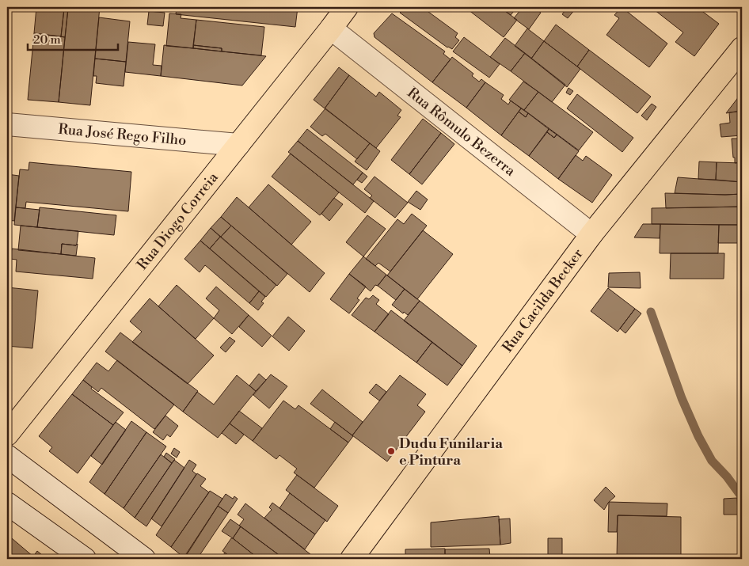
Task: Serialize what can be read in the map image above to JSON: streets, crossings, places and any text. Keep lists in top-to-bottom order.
{
  "streets": {
    "main road": ["Rua Diogo Correia", "Rua Cacilda Becker"],
    "street": ["Rua Rômulo Bezerra", "Rua José Rego Filho"]
  },
  "crossings": [
    ["Rua Rômulo Bezerra", "Rua Diogo Correia"],
    ["Rua Rômulo Bezerra", "Rua Cacilda Becker"],
    ["Rua José Rego Filho", "Rua Diogo Correia"]
  ],
  "places": ["Dudu Funilaria e Pintura"],
  "scale_bar": "20 m"
}
